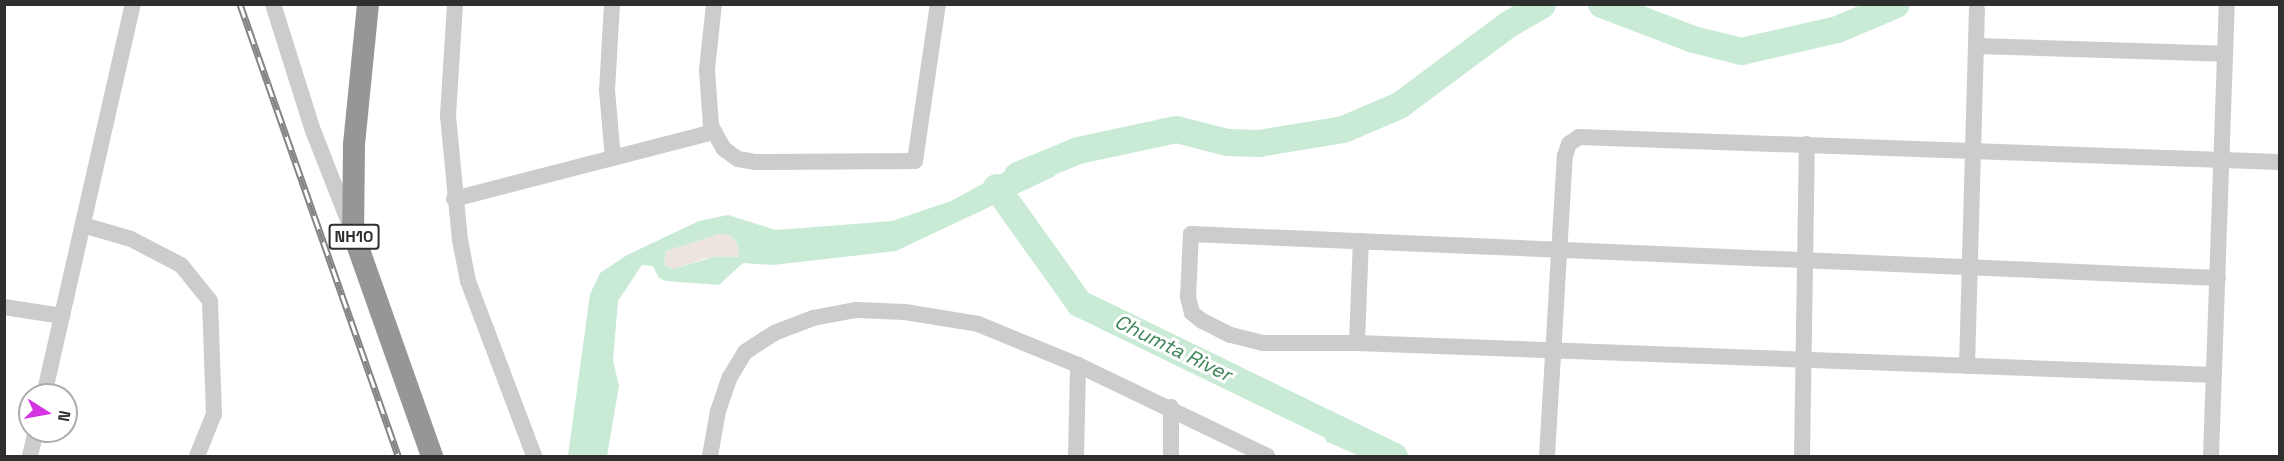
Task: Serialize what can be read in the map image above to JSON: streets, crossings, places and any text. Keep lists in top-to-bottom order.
{
  "streets": {
    "highway": ["NH10"]
  },
  "water": ["Chumta River"],
  "north": "right"
}
